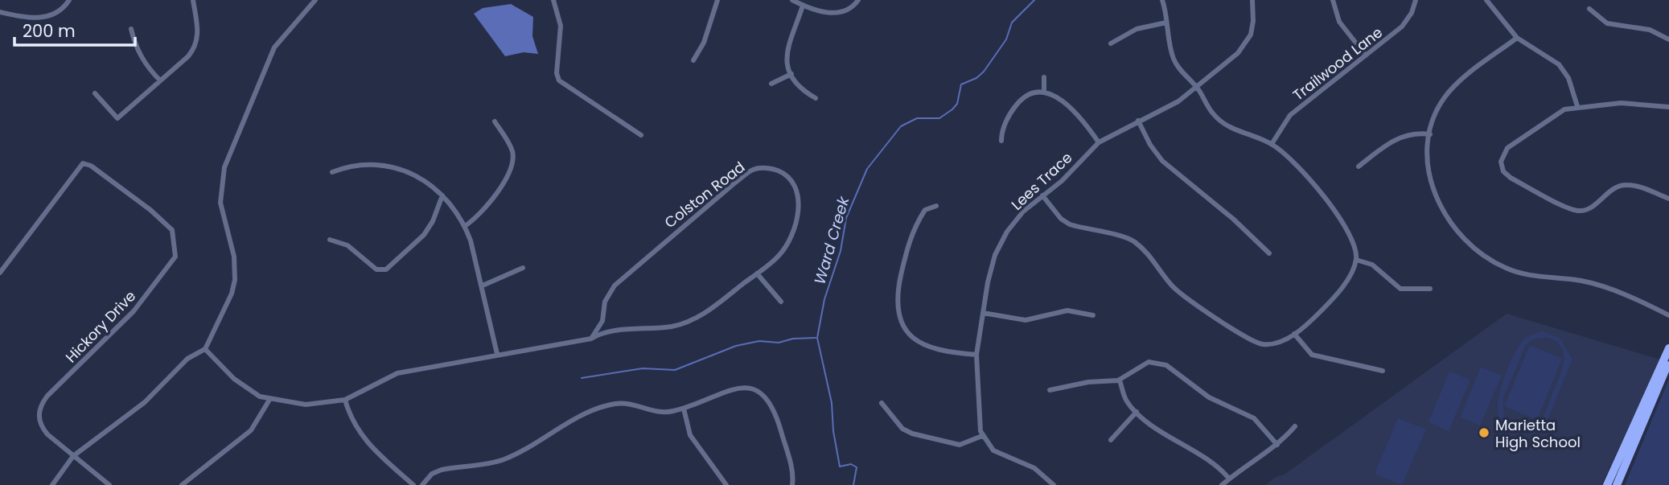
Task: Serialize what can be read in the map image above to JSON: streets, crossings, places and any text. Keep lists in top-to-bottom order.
{
  "streets": {
    "street": [
      "Trailwood Lane",
      "Lees Trace",
      "Colston Road",
      "Hickory Drive"
    ]
  },
  "water": ["Ward Creek"],
  "places": ["Marietta High School"],
  "scale_bar": "200 m"
}
